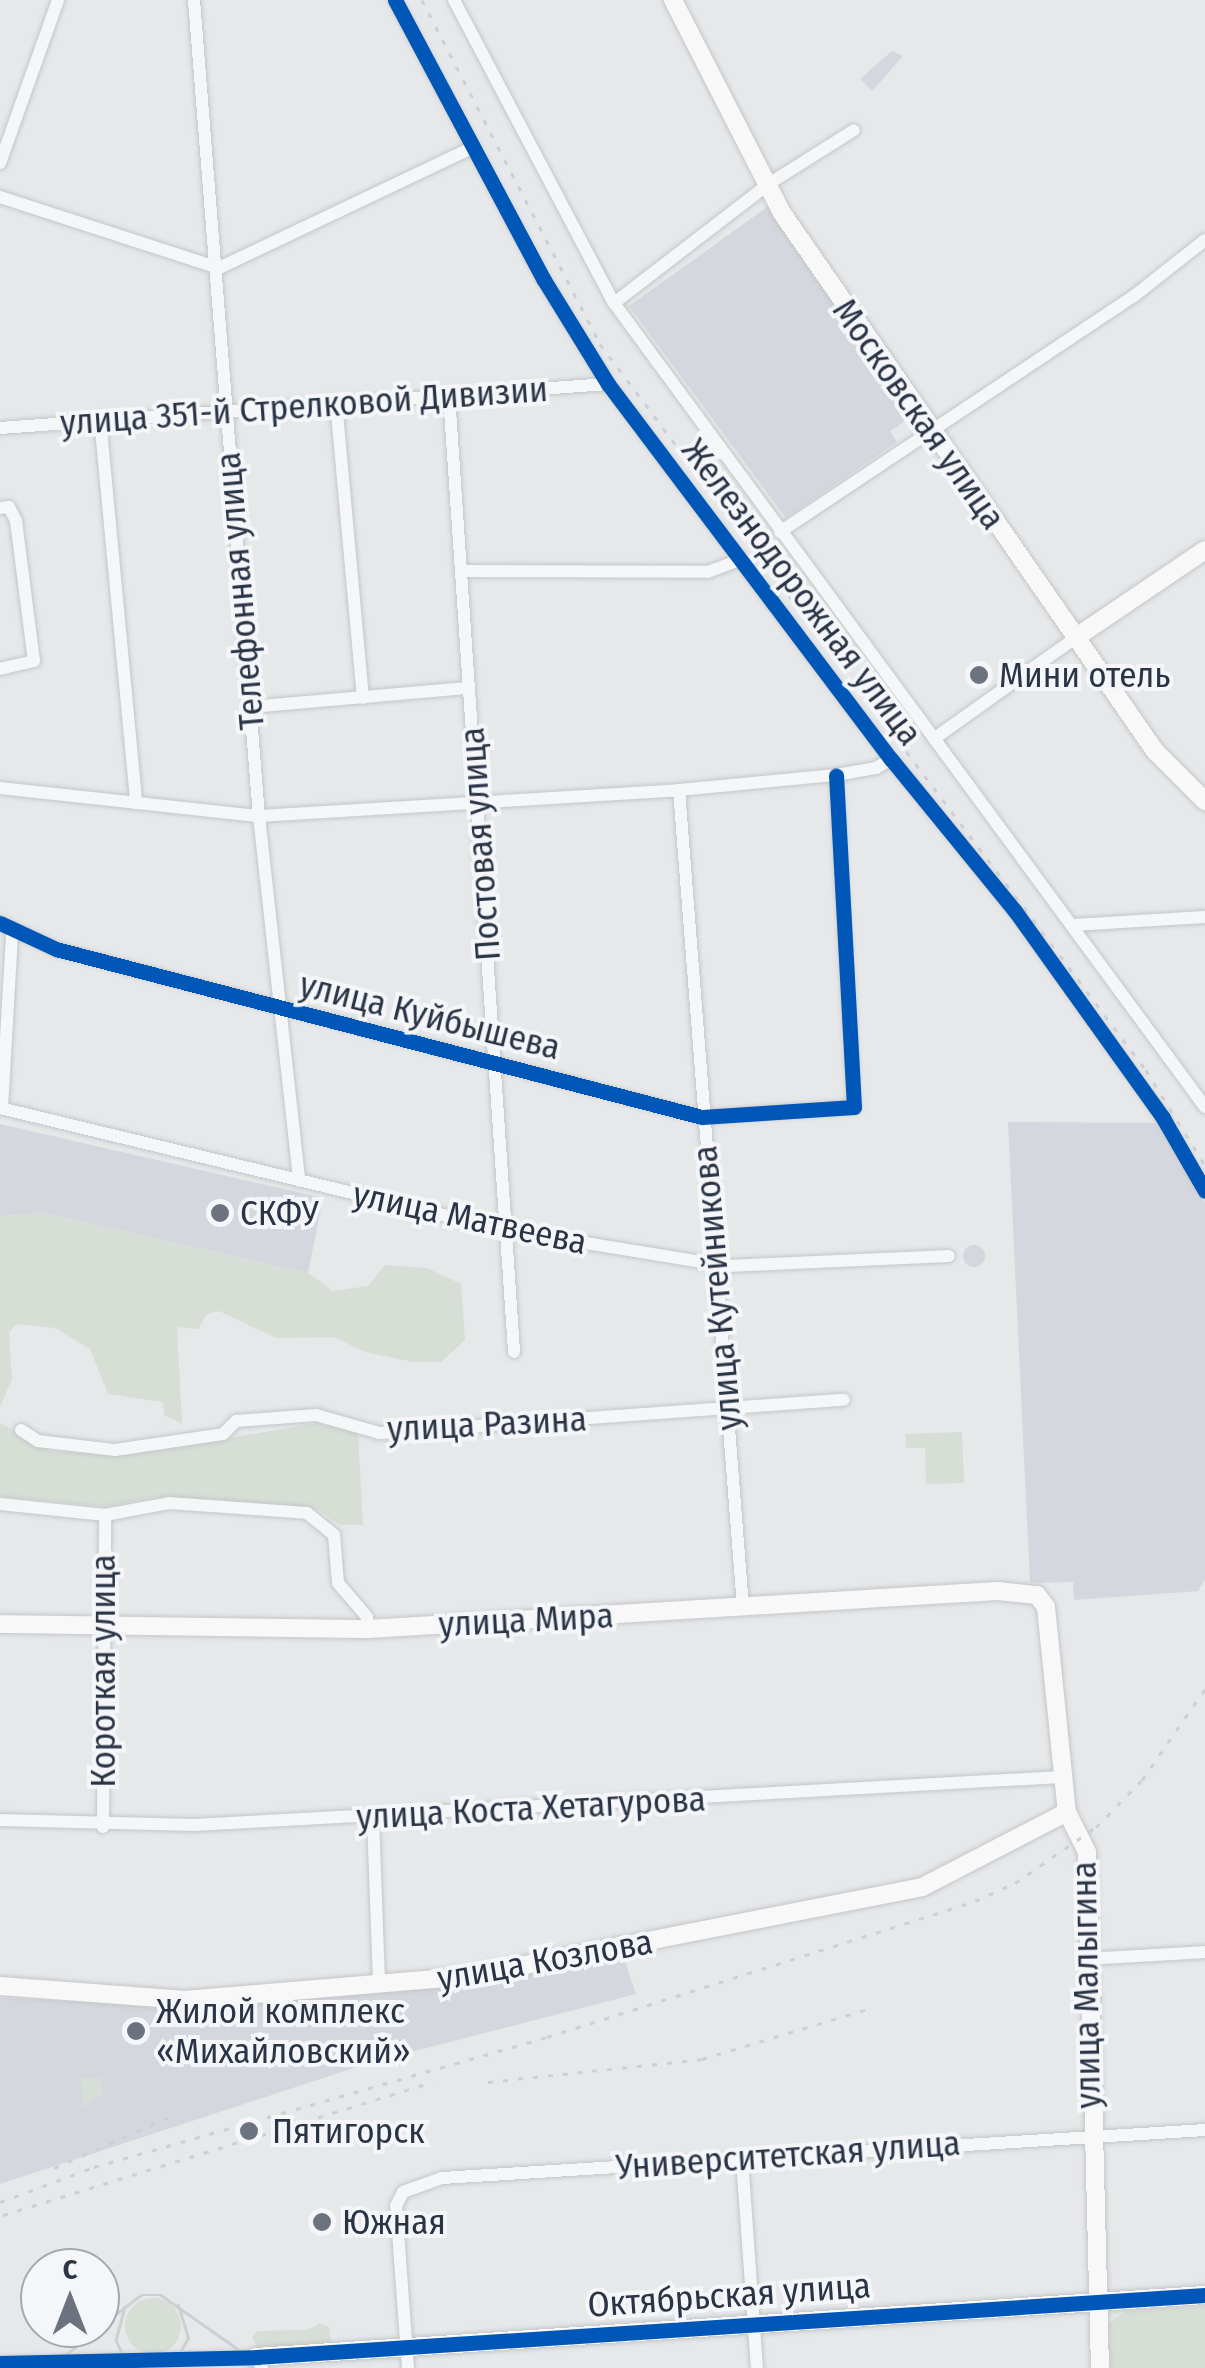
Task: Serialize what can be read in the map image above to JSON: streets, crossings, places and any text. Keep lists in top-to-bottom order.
{
  "streets": {
    "street": [
      "улица 351-й Стрелковой Дивизии",
      "Московская улица",
      "Телефонная улица",
      "Железнодорожная улица",
      "Постовая улица",
      "улица Куйбышева",
      "улица Матвеева",
      "улица Кутейникова",
      "улица Разина",
      "улица Мира",
      "Короткая улица",
      "улица Коста Хетагурова",
      "улица Козлова",
      "улица Малыгина",
      "Университетская улица",
      "Октябрьская улица"
    ]
  },
  "crossings": [
    ["улица 351-й Стрелковой Дивизии", "Телефонная улица"],
    ["улица 351-й Стрелковой Дивизии", "Железнодорожная улица"],
    ["улица 351-й Стрелковой Дивизии", "Постовая улица"],
    ["Телефонная улица", "улица Куйбышева"],
    ["Телефонная улица", "улица Матвеева"],
    ["Постовая улица", "улица Куйбышева"],
    ["Постовая улица", "улица Матвеева"],
    ["улица Куйбышева", "улица Кутейникова"],
    ["улица Матвеева", "улица Кутейникова"],
    ["улица Кутейникова", "улица Разина"],
    ["улица Кутейникова", "улица Мира"],
    ["улица Мира", "Короткая улица"],
    ["улица Мира", "улица Малыгина"],
    ["Короткая улица", "улица Коста Хетагурова"],
    ["улица Коста Хетагурова", "улица Малыгина"],
    ["улица Козлова", "улица Малыгина"],
    ["улица Малыгина", "Университетская улица"],
    ["улица Малыгина", "Октябрьская улица"],
    ["Университетская улица", "Октябрьская улица"]
  ],
  "places": [
    "Мини отель",
    "СКФУ",
    "Жилой комплекс «Михайловский»",
    "Пятигорск",
    "Южная"
  ],
  "north": "top"
}
